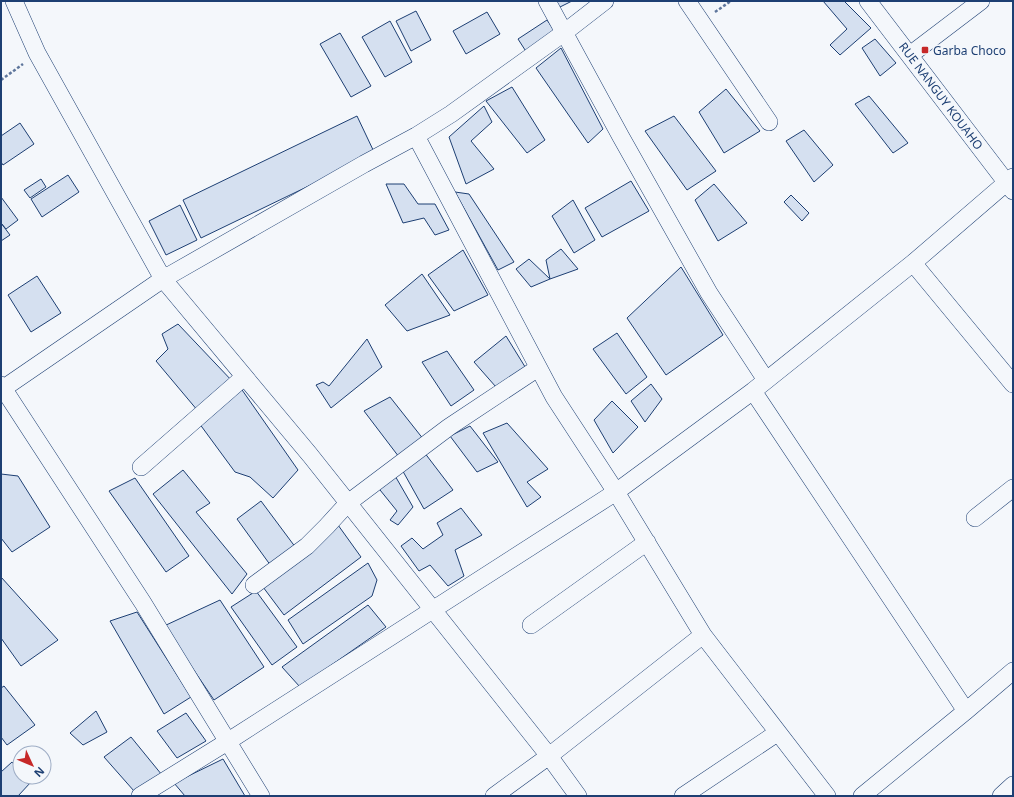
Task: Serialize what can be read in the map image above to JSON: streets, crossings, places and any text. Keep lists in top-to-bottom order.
{
  "streets": {
    "street": ["RUE NANGUY KOUAHO"]
  },
  "places": {
    "transit": ["Garba Choco"]
  },
  "north": "bottom right"
}
